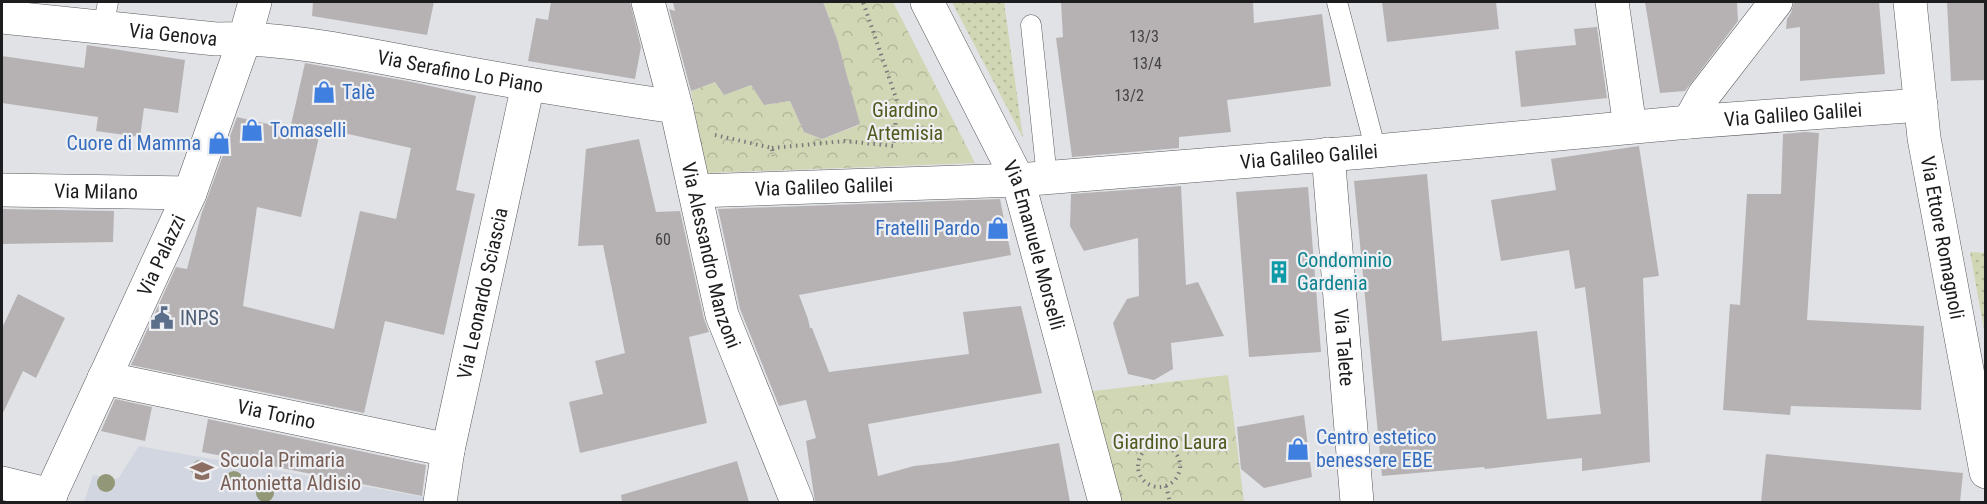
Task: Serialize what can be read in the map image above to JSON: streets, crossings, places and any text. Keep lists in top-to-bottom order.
{
  "streets": {
    "street": [
      "Via Genova",
      "Via Serafino Lo Piano",
      "Via Galileo Galilei",
      "Via Milano",
      "Via Ettore Romagnoli",
      "Via Emanuele Morselli",
      "Via Alessandro Manzoni",
      "Via Palazzi",
      "Via Leonardo Sciascia",
      "Via Talete",
      "Via Torino"
    ]
  },
  "crossings": [
    ["Via Genova", "Via Serafino Lo Piano"],
    ["Via Genova", "Via Palazzi"],
    ["Via Serafino Lo Piano", "Via Alessandro Manzoni"],
    ["Via Serafino Lo Piano", "Via Palazzi"],
    ["Via Serafino Lo Piano", "Via Leonardo Sciascia"],
    ["Via Galileo Galilei", "Via Ettore Romagnoli"],
    ["Via Galileo Galilei", "Via Emanuele Morselli"],
    ["Via Galileo Galilei", "Via Alessandro Manzoni"],
    ["Via Galileo Galilei", "Via Talete"],
    ["Via Milano", "Via Palazzi"],
    ["Via Palazzi", "Via Torino"],
    ["Via Leonardo Sciascia", "Via Torino"]
  ],
  "parks": ["Giardino Artemisia", "Giardino Laura"],
  "places": {
    "shop": [
      "Talè",
      "Tomaselli",
      "Cuore di Mamma",
      "Fratelli Pardo",
      "Centro estetico benessere EBE"
    ],
    "building": ["Condominio Gardenia"],
    "public building": ["INPS"],
    "school or university": ["Scuola Primaria Antonietta Aldisio"]
  },
  "house_numbers": [
    "13/3",
    "13/4",
    "13/2",
    "60"
  ]
}
